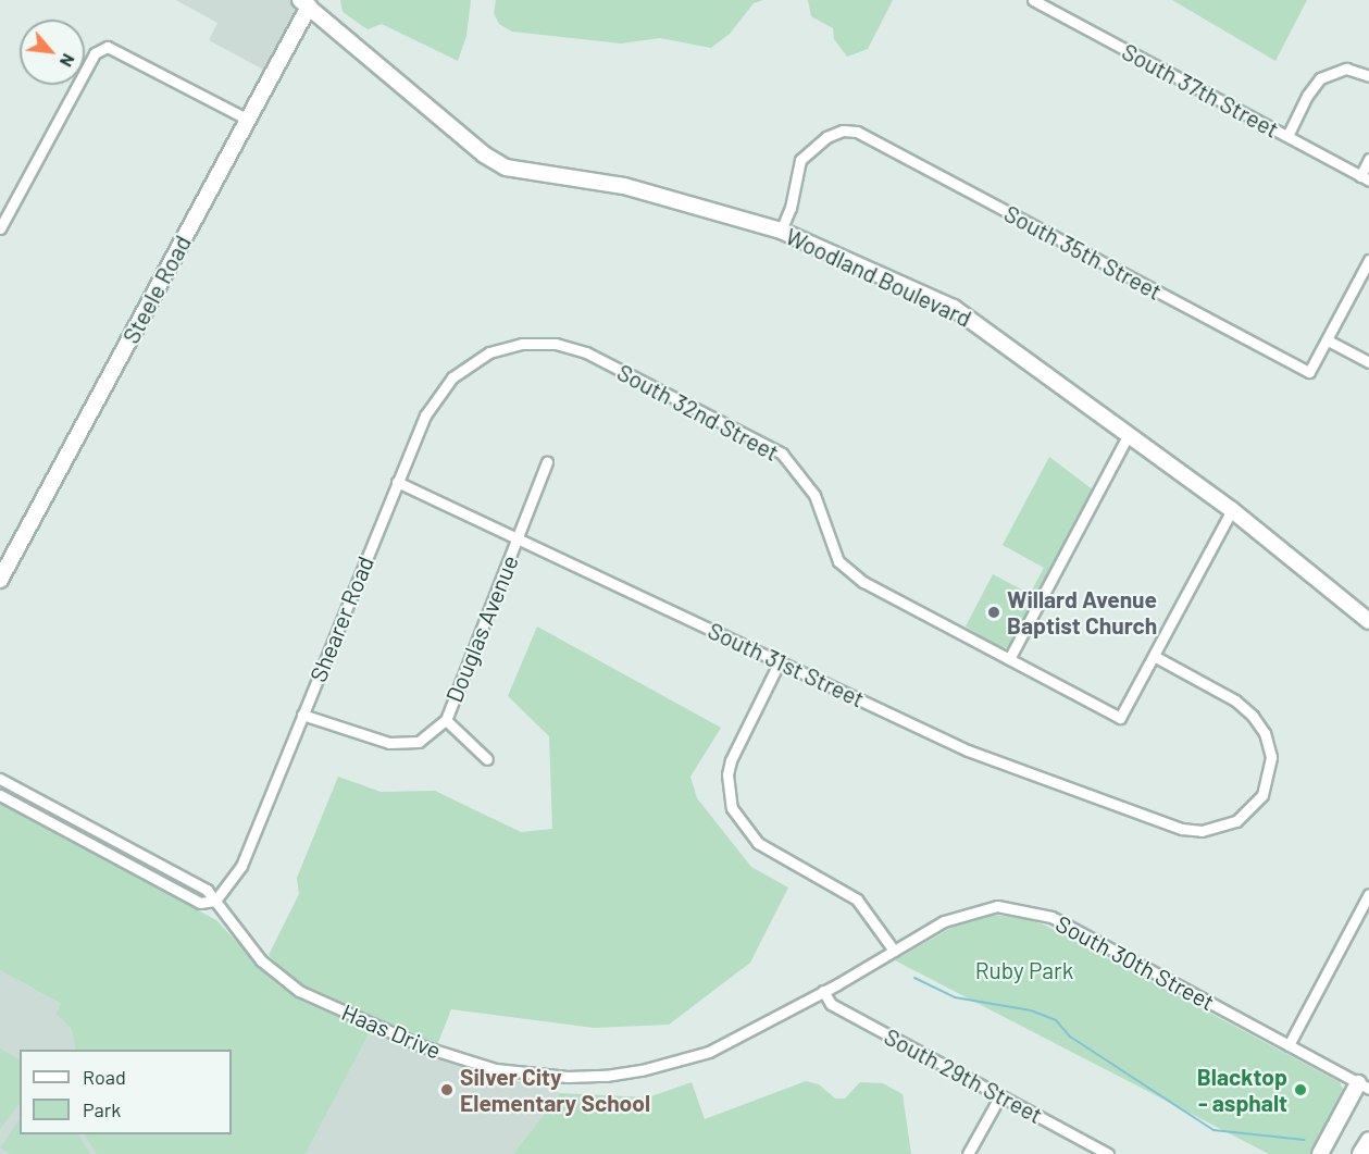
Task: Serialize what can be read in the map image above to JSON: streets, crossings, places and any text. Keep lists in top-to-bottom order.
{
  "streets": {
    "street": [
      "South 37th Street",
      "South 35th Street",
      "Woodland Boulevard",
      "Steele Road",
      "South 32nd Street",
      "Shearer Road",
      "Douglas Avenue",
      "South 31st Street",
      "South 30th Street",
      "Haas Drive",
      "South 29th Street"
    ]
  },
  "crossings": [
    ["South 35th Street", "Woodland Boulevard"],
    ["Woodland Boulevard", "Steele Road"],
    ["South 32nd Street", "Shearer Road"],
    ["South 32nd Street", "South 31st Street"],
    ["Shearer Road", "South 31st Street"],
    ["Shearer Road", "Haas Drive"],
    ["Douglas Avenue", "South 31st Street"],
    ["South 30th Street", "Haas Drive"],
    ["Haas Drive", "South 29th Street"]
  ],
  "parks": ["Ruby Park"],
  "places": ["Willard Avenue Baptist Church", "Silver City Elementary School", "Blacktop - asphalt"],
  "legend": ["Road", "Park"],
  "north": "bottom right"
}
